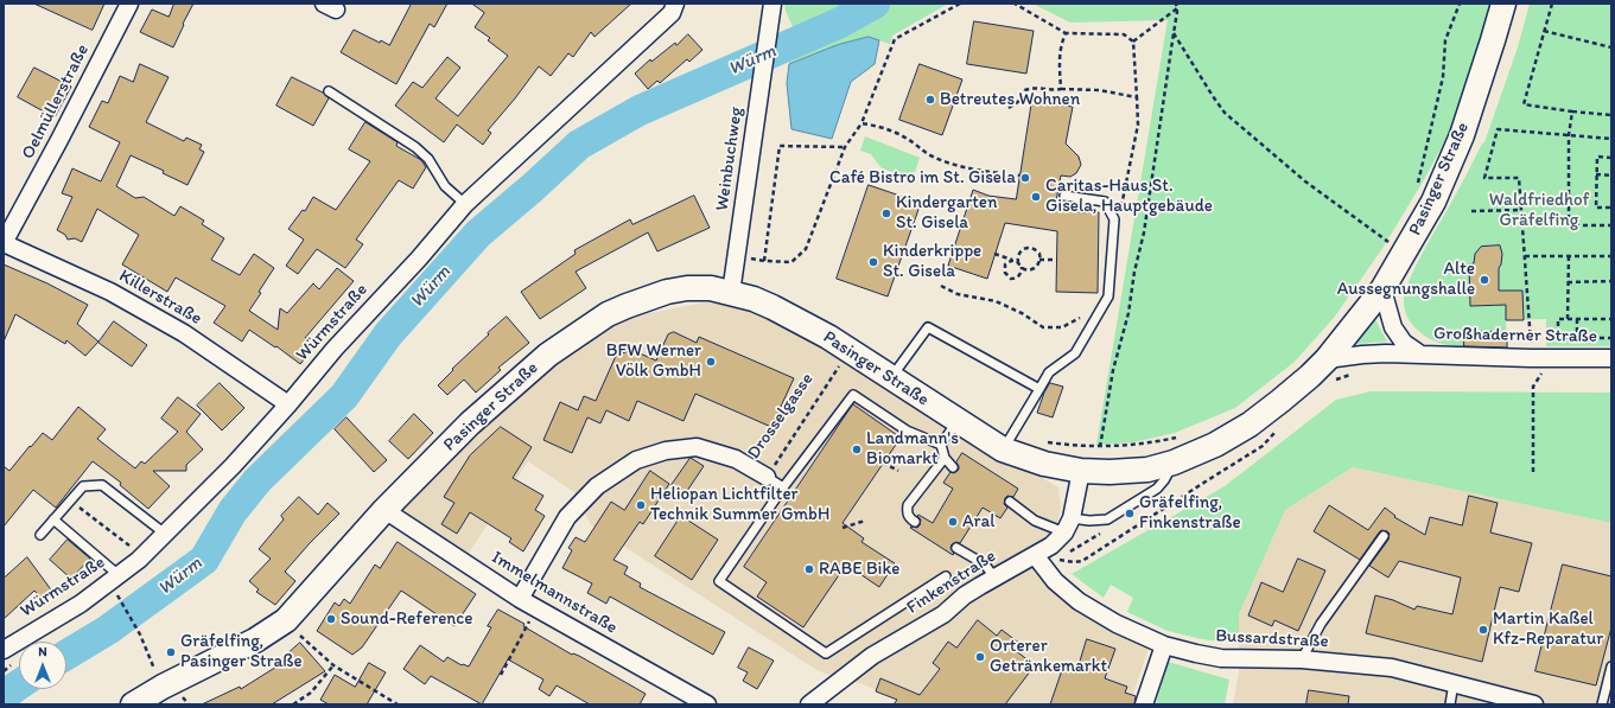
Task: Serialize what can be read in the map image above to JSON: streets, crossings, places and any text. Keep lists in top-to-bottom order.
{
  "streets": {
    "main road": ["Pasinger Straße"],
    "street": [
      "Oelmüllerstraße",
      "Weinbuchweg",
      "Killerstraße",
      "Würmstraße",
      "Großhaderner Straße",
      "Drosselgasse",
      "Finkenstraße",
      "Immelmannstraße",
      "Bussardstraße"
    ]
  },
  "crossings": [
    ["Oelmüllerstraße", "Killerstraße"],
    ["Weinbuchweg", "Pasinger Straße"],
    ["Pasinger Straße", "Großhaderner Straße"],
    ["Pasinger Straße", "Drosselgasse"],
    ["Pasinger Straße", "Immelmannstraße"],
    ["Killerstraße", "Würmstraße"],
    ["Drosselgasse", "Immelmannstraße"],
    ["Finkenstraße", "Bussardstraße"]
  ],
  "water": ["Würm"],
  "parks": ["Waldfriedhof Gräfelfing"],
  "places": [
    "Betreutes Wohnen",
    "Café Bistro im St. Gisela",
    "Caritas-Haus St. Gisela, Hauptgebäude",
    "Kindergarten St. Gisela",
    "Kinderkrippe St. Gisela",
    "Alte Aussegnungshalle",
    "BFW Werner Völk GmbH",
    "Landmann's Biomarkt",
    "Heliopan Lichtfilter Technik Summer GmbH",
    "Gräfelfing, Finkenstraße",
    "Aral",
    "RABE Bike",
    "Sound-Reference",
    "Martin Kaßel Kfz-Reparatur",
    "Gräfelfing, Pasinger Straße",
    "Orterer Getränkemarkt"
  ],
  "north": "top"
}
